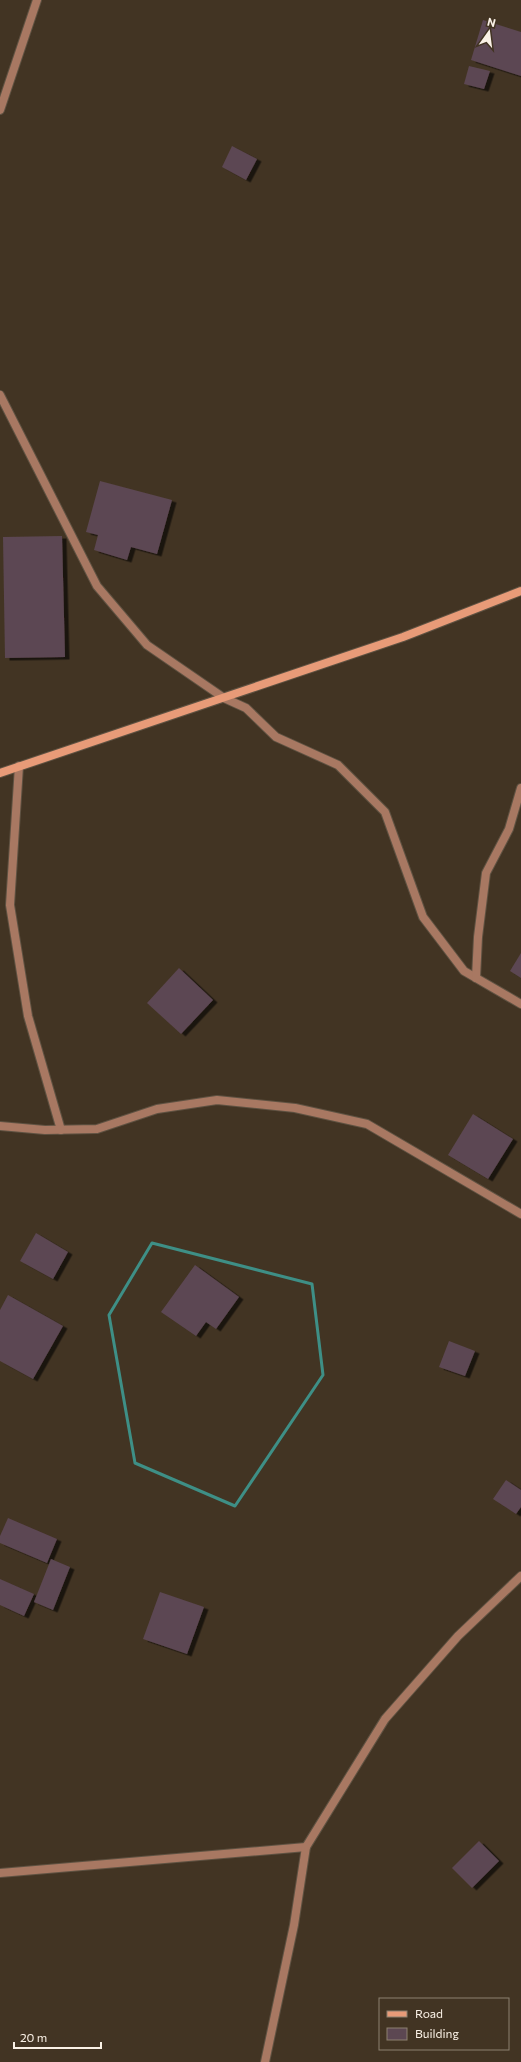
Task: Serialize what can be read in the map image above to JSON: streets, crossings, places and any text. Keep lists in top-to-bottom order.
{
  "legend": ["Road", "Building"],
  "scale_bar": "20 m",
  "north": "top"
}
